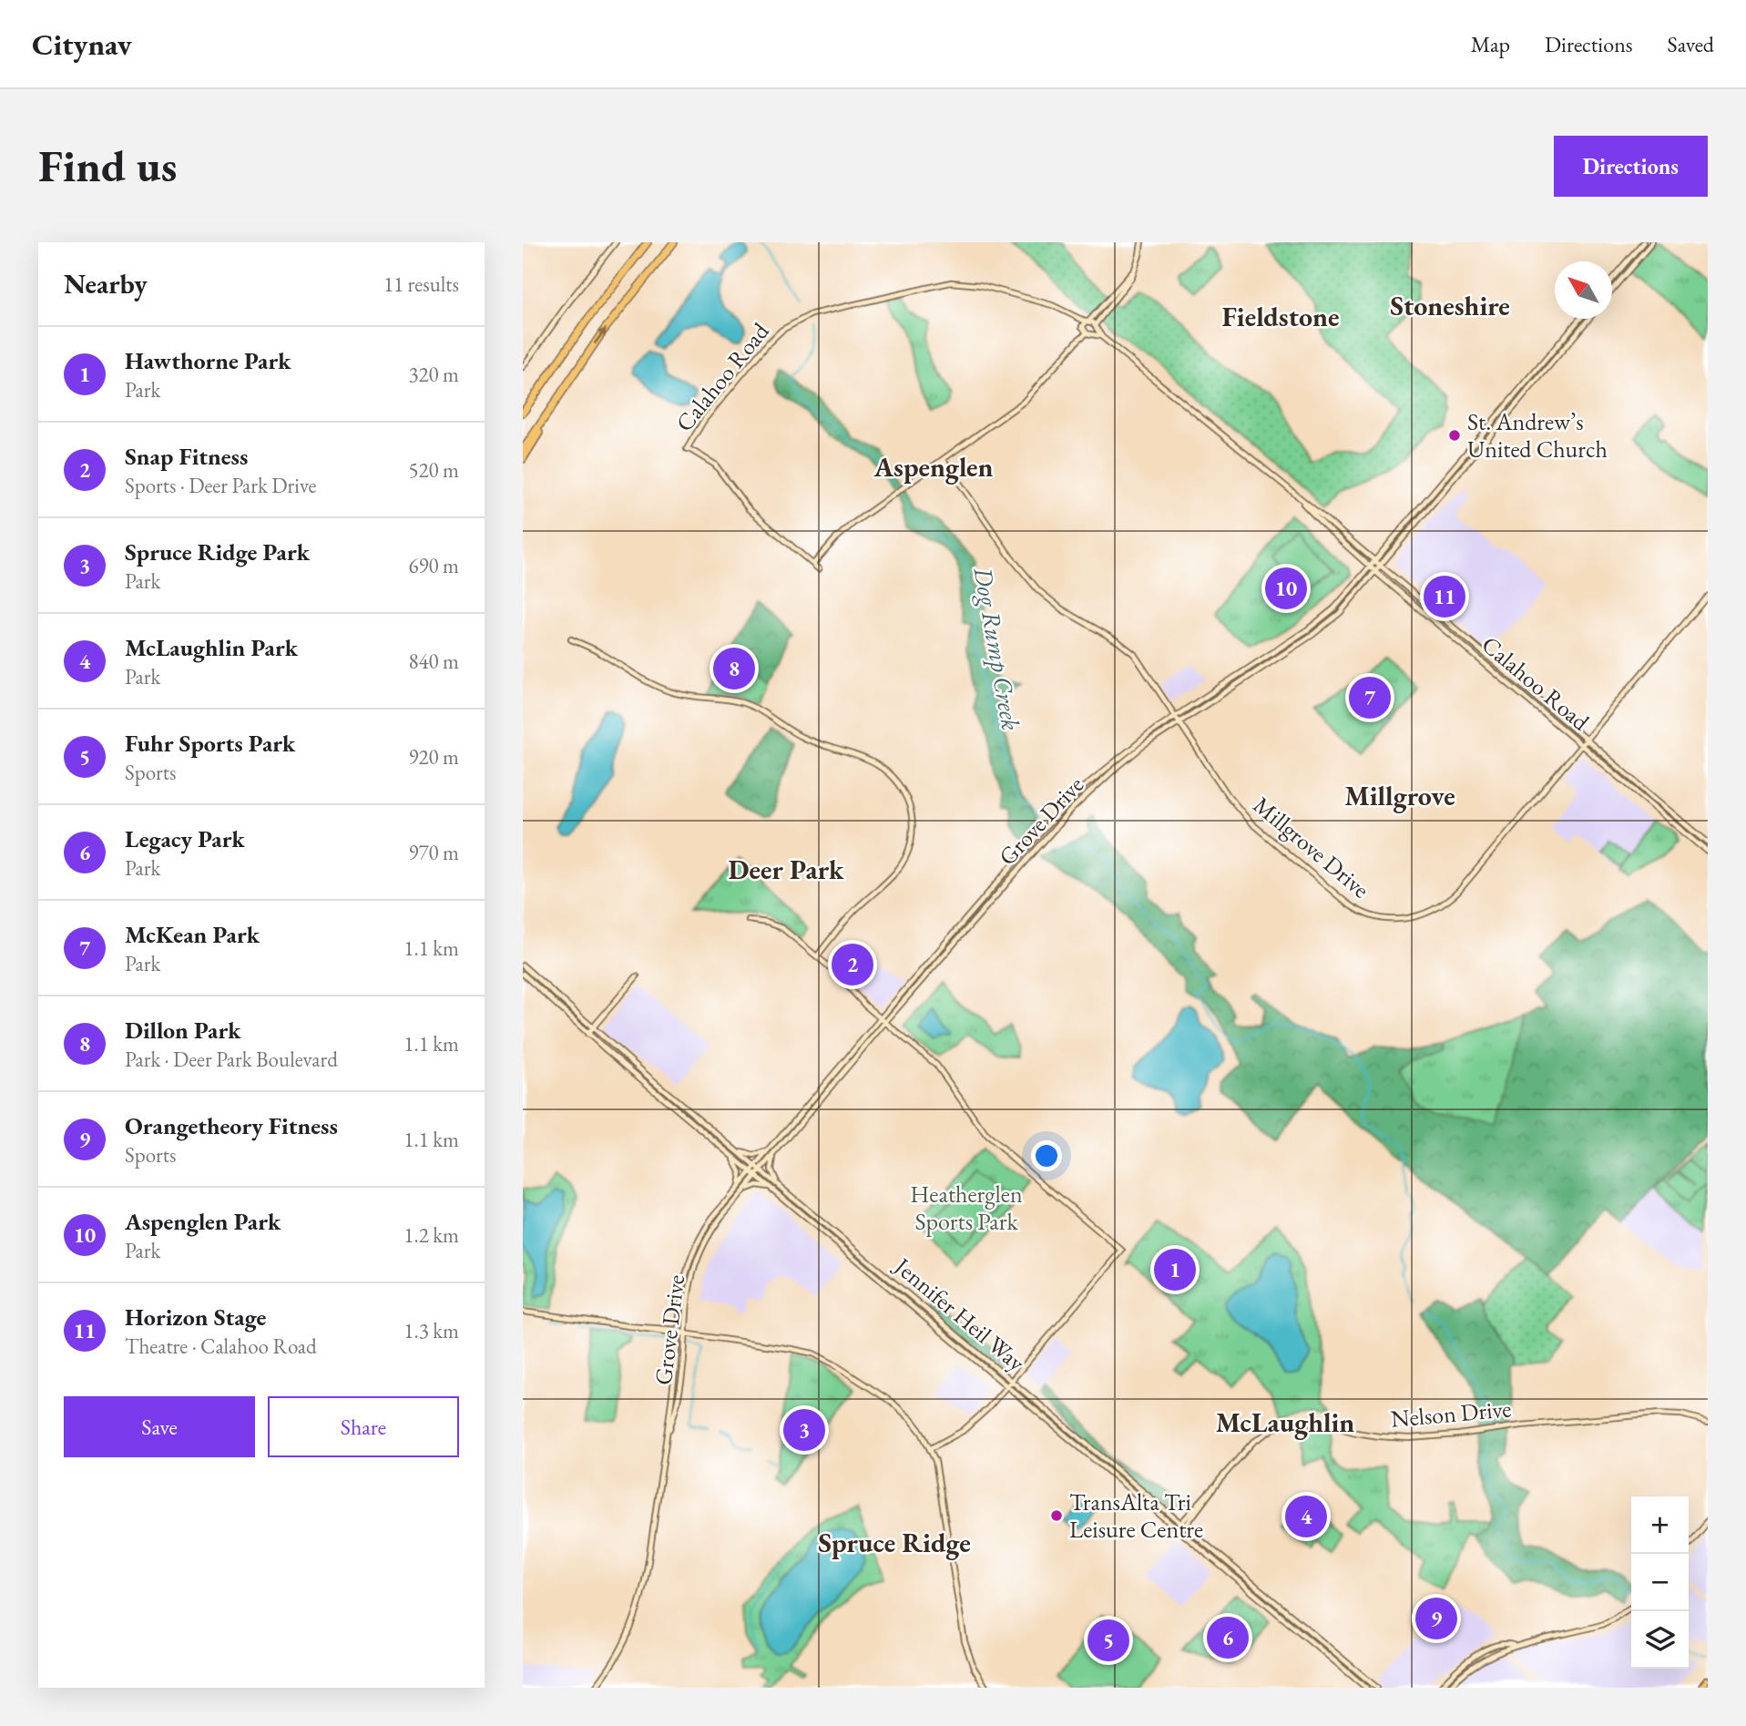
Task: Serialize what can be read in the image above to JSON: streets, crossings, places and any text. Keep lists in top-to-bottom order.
{
  "streets": {
    "main road": [
      "Calahoo Road",
      "Grove Drive",
      "Millgrove Drive",
      "Jennifer Heil Way",
      "Nelson Drive"
    ]
  },
  "crossings": [
    ["Calahoo Road", "Grove Drive"],
    ["Calahoo Road", "Millgrove Drive"],
    ["Grove Drive", "Millgrove Drive"],
    ["Grove Drive", "Jennifer Heil Way"],
    ["Jennifer Heil Way", "Nelson Drive"]
  ],
  "districts": [
    "Stoneshire",
    "Fieldstone",
    "Aspenglen",
    "Millgrove",
    "Deer Park",
    "McLaughlin",
    "Spruce Ridge"
  ],
  "water": ["Dog Rump Creek"],
  "parks": ["Heatherglen Sports Park"],
  "places": ["St. Andrew’s United Church", "TransAlta Tri Leisure Centre"],
  "north": "top left",
  "page": {
    "header": "Citynav",
    "nav": ["Map", "Directions", "Saved"],
    "buttons": [
      "Directions",
      ["Save", "Share"]
    ],
    "title": "Find us",
    "heading": ["Nearby", "11 results"],
    "list": [
      {
        "mark": "1",
        "name": "Hawthorne Park",
        "note": "Park",
        "value": "320 m"
      },
      {
        "mark": "2",
        "name": "Snap Fitness",
        "note": "Sports · Deer Park Drive",
        "value": "520 m"
      },
      {
        "mark": "3",
        "name": "Spruce Ridge Park",
        "note": "Park",
        "value": "690 m"
      },
      {
        "mark": "4",
        "name": "McLaughlin Park",
        "note": "Park",
        "value": "840 m"
      },
      {
        "mark": "5",
        "name": "Fuhr Sports Park",
        "note": "Sports",
        "value": "920 m"
      },
      {
        "mark": "6",
        "name": "Legacy Park",
        "note": "Park",
        "value": "970 m"
      },
      {
        "mark": "7",
        "name": "McKean Park",
        "note": "Park",
        "value": "1.1 km"
      },
      {
        "mark": "8",
        "name": "Dillon Park",
        "note": "Park · Deer Park Boulevard",
        "value": "1.1 km"
      },
      {
        "mark": "9",
        "name": "Orangetheory Fitness",
        "note": "Sports",
        "value": "1.1 km"
      },
      {
        "mark": "10",
        "name": "Aspenglen Park",
        "note": "Park",
        "value": "1.2 km"
      },
      {
        "mark": "11",
        "name": "Horizon Stage",
        "note": "Theatre · Calahoo Road",
        "value": "1.3 km"
      }
    ],
    "pins": [
      "10",
      "11",
      "8",
      "7",
      "2",
      "1",
      "3",
      "4",
      "9",
      "6",
      "5"
    ],
    "map_buttons": ["+", "−"]
  }
}
